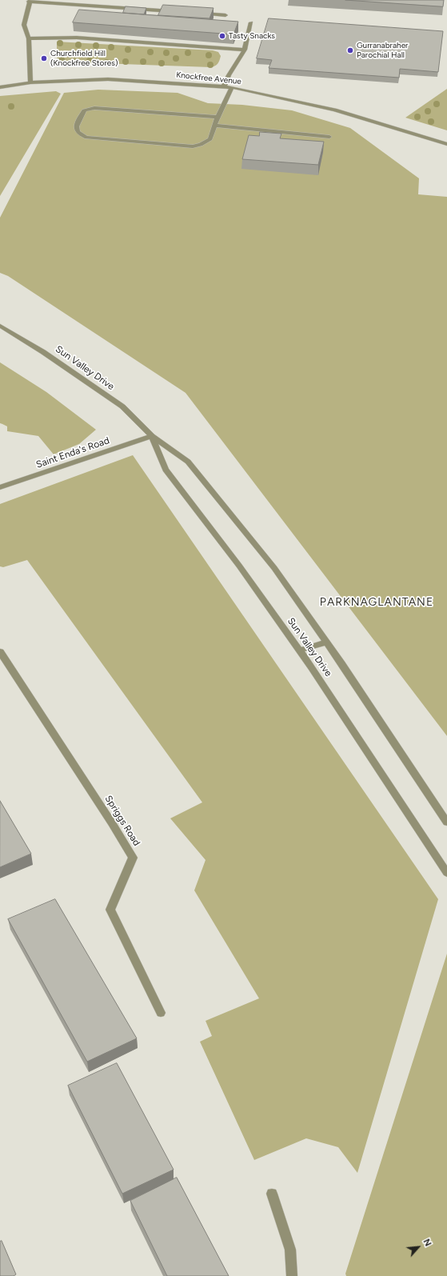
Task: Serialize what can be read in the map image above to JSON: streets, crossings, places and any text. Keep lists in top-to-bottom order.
{
  "streets": {
    "street": [
      "Knockfree Avenue",
      "Sun Valley Drive",
      "Saint Enda's Road",
      "Spriggs Road"
    ]
  },
  "crossings": [
    ["Sun Valley Drive", "Saint Enda's Road"]
  ],
  "districts": ["PARKNAGLANTANE"],
  "places": ["Tasty Snacks", "Gurranabraher Parochial Hall", "Churchfield Hill (Knockfree Stores)"],
  "north": "top right"
}
